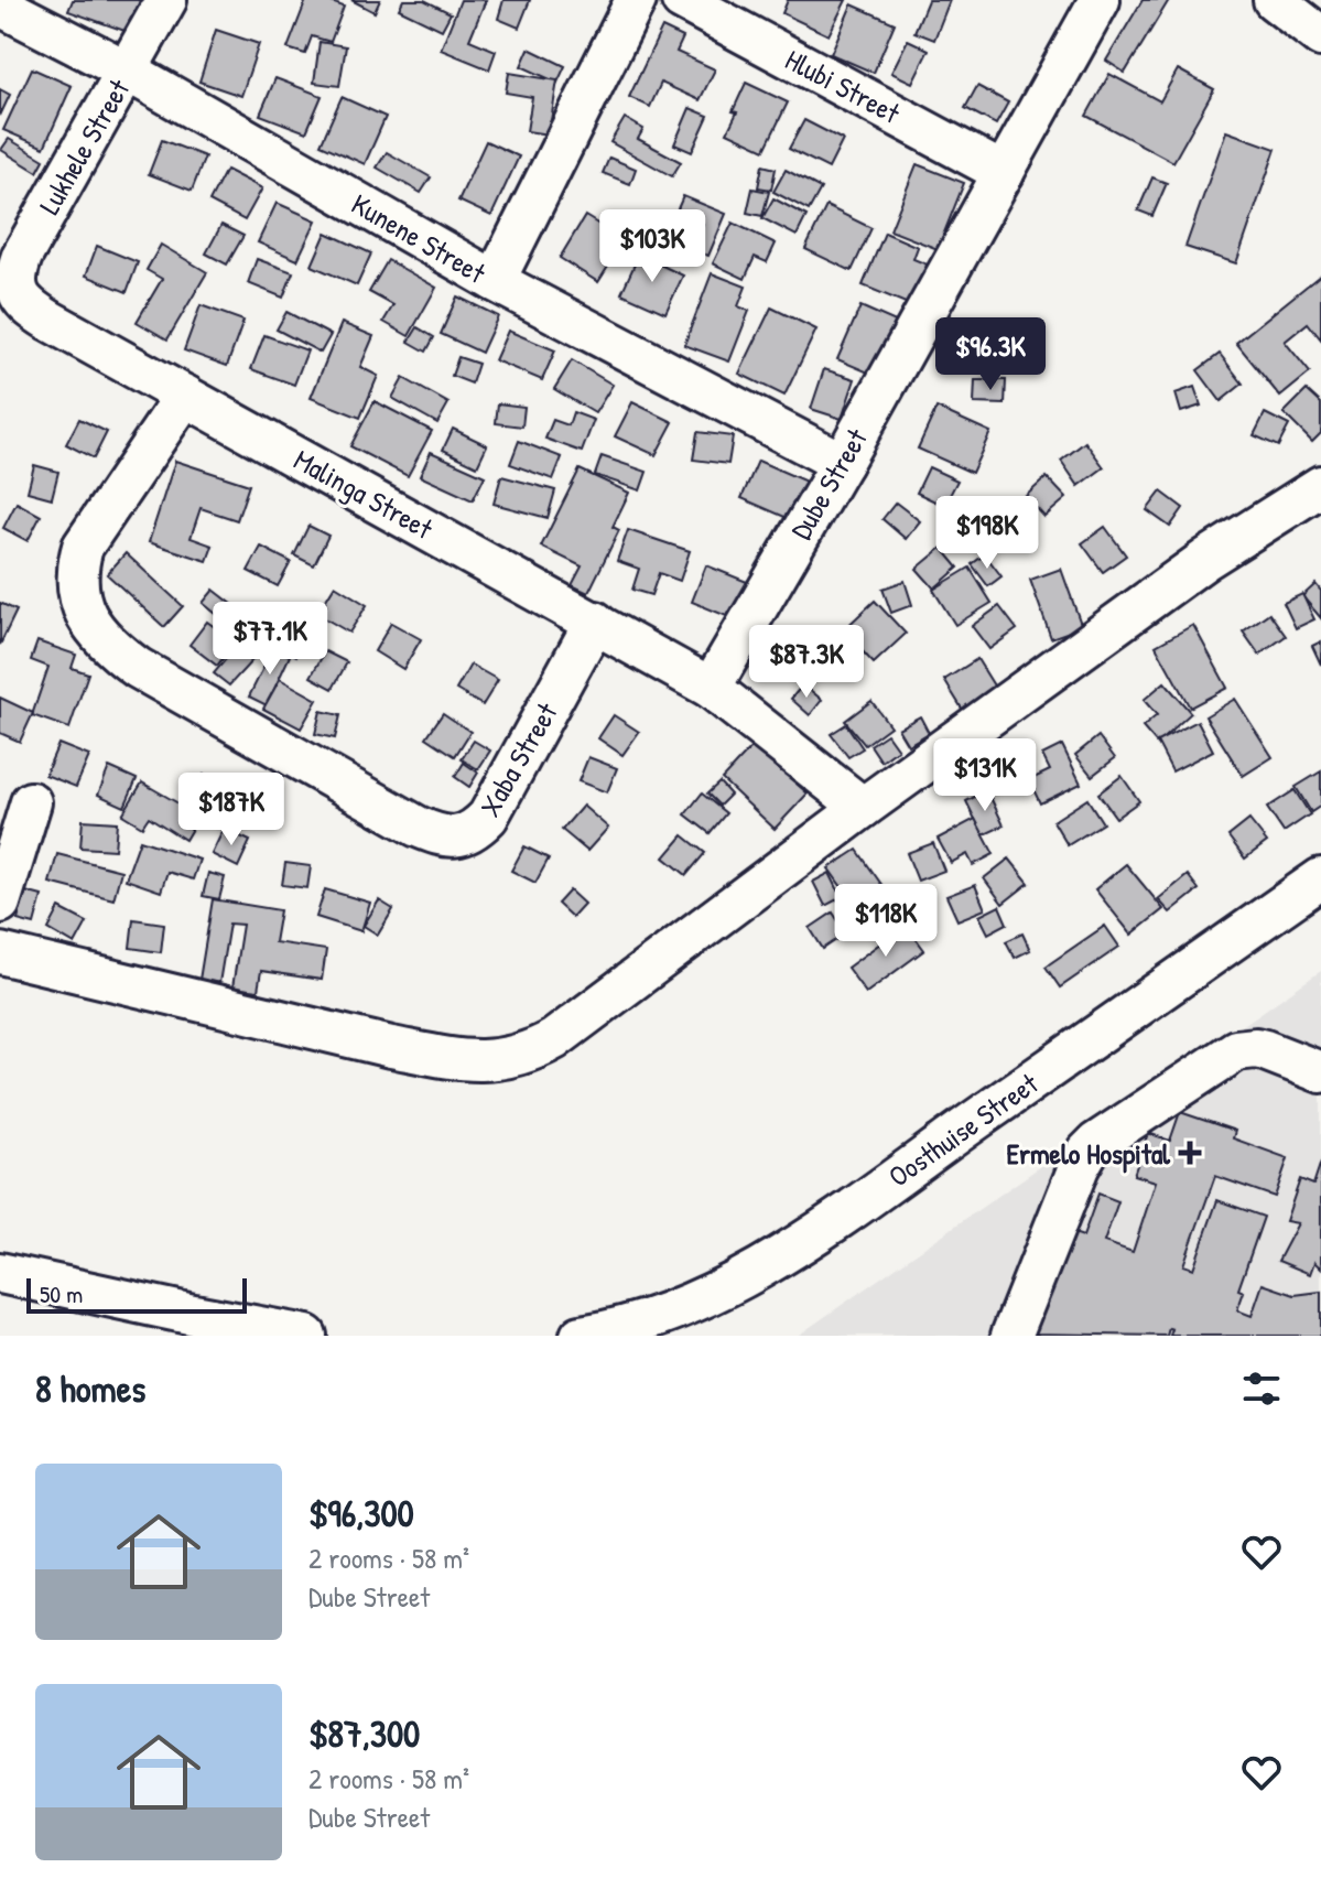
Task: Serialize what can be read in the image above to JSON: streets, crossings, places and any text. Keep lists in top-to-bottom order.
{
  "streets": {
    "street": [
      "Hlubi Street",
      "Lukhele Street",
      "Kunene Street",
      "Dube Street",
      "Malinga Street",
      "Xaba Street",
      "Oosthuise Street"
    ]
  },
  "crossings": [
    ["Hlubi Street", "Dube Street"],
    ["Lukhele Street", "Kunene Street"],
    ["Lukhele Street", "Malinga Street"],
    ["Kunene Street", "Dube Street"],
    ["Dube Street", "Malinga Street"],
    ["Malinga Street", "Xaba Street"]
  ],
  "places": {
    "health": ["Ermelo Hospital"]
  },
  "scale_bar": "50 m",
  "page": {
    "price": [
      "$103K",
      "$96.3K",
      "$198K",
      "$77.1K",
      "$87.3K",
      "$131K",
      "$187K",
      "$118K"
    ],
    "scale": "50 m",
    "heading": "8 homes",
    "list": [
      {
        "name": "$96,300",
        "note": "2 rooms · 58 m² · Dube Street"
      },
      {
        "name": "$87,300",
        "note": "2 rooms · 58 m² · Dube Street"
      }
    ]
  }
}
